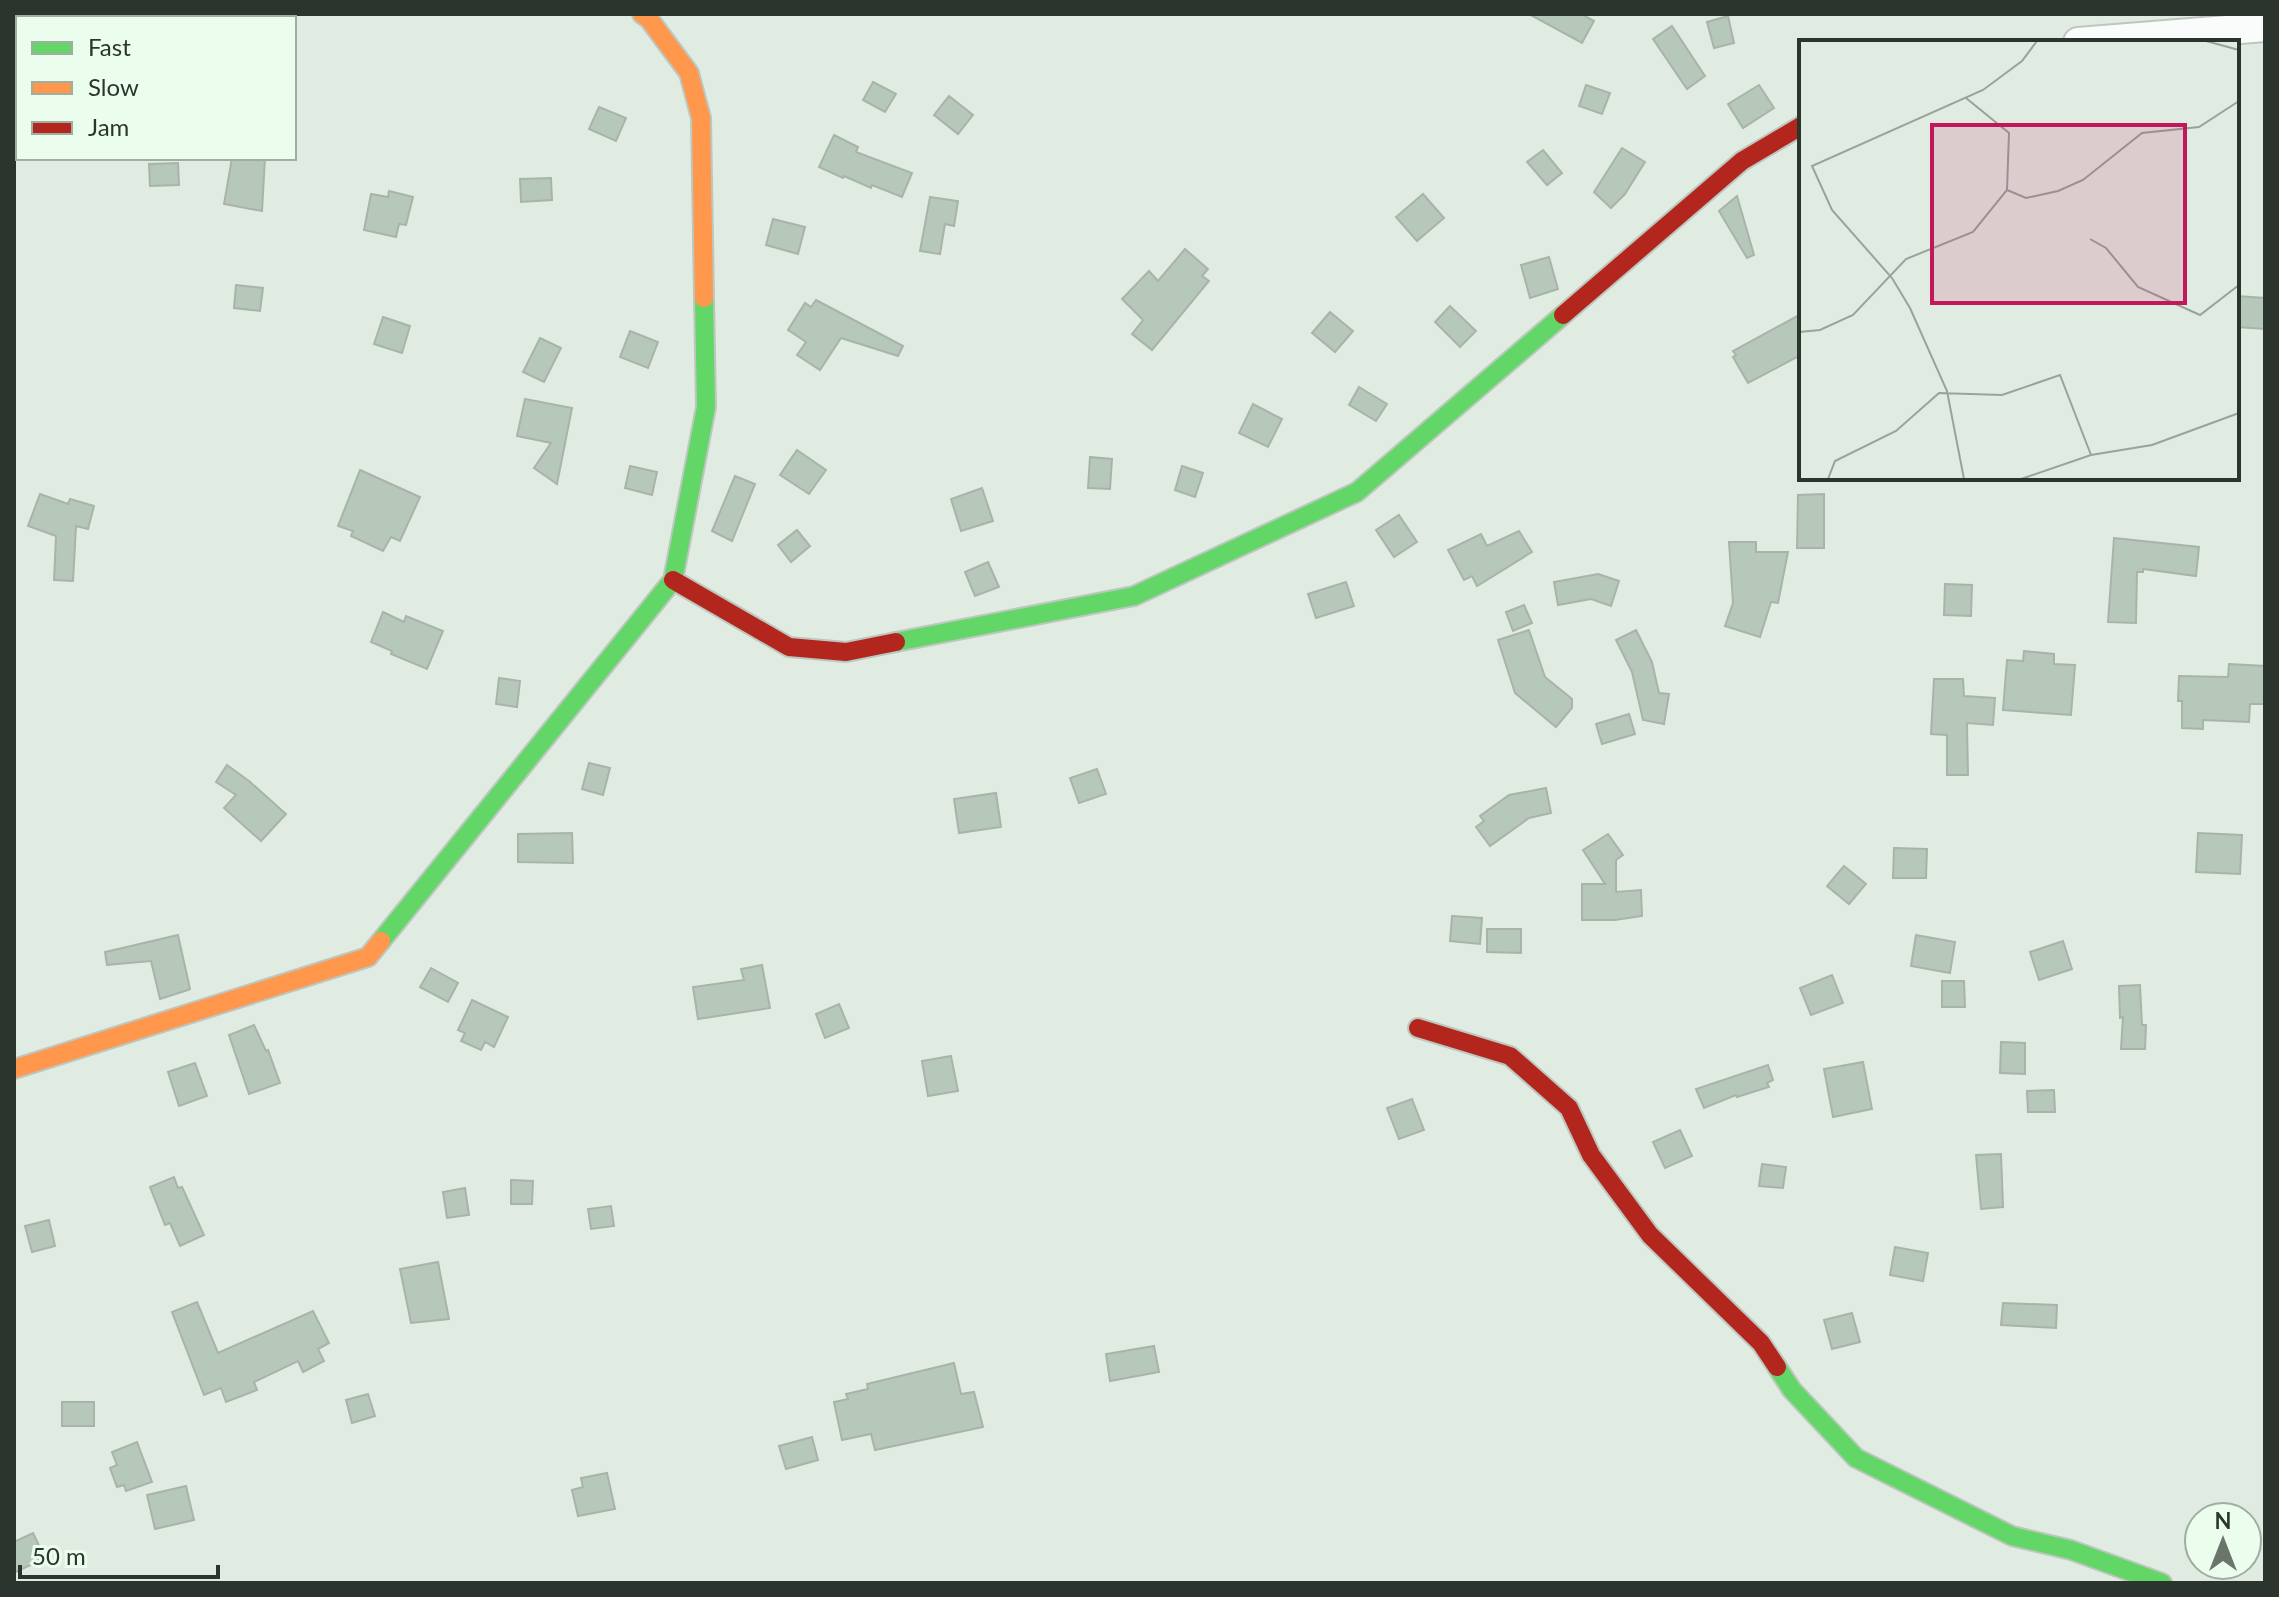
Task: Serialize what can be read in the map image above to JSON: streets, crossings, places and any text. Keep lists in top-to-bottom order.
{
  "legend": ["Fast", "Slow", "Jam"],
  "scale_bar": "50 m",
  "north": "top"
}
